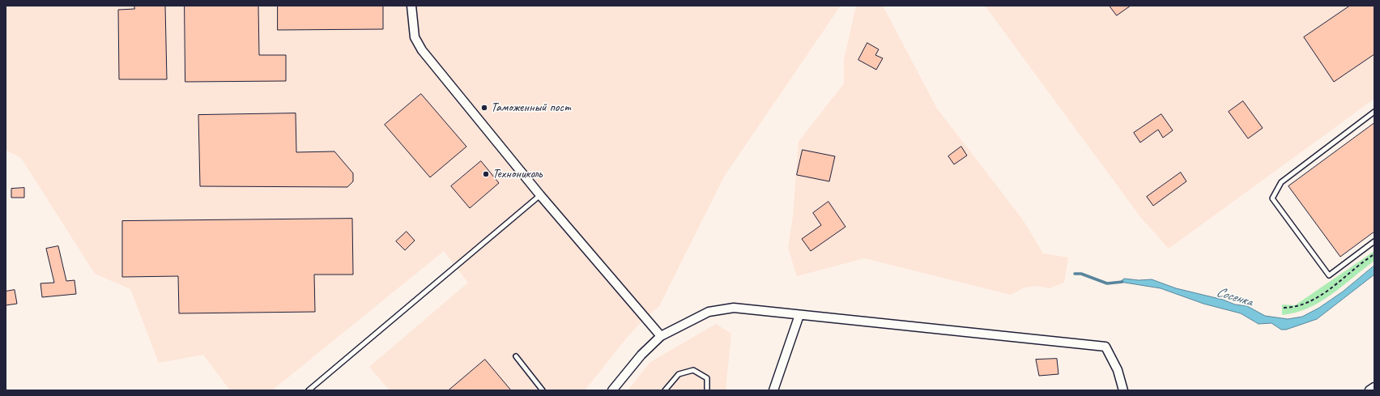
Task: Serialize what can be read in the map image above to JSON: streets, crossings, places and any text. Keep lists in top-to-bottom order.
{
  "water": ["Сосенка"],
  "places": ["Таможенный пост", "Технониколь"]
}
